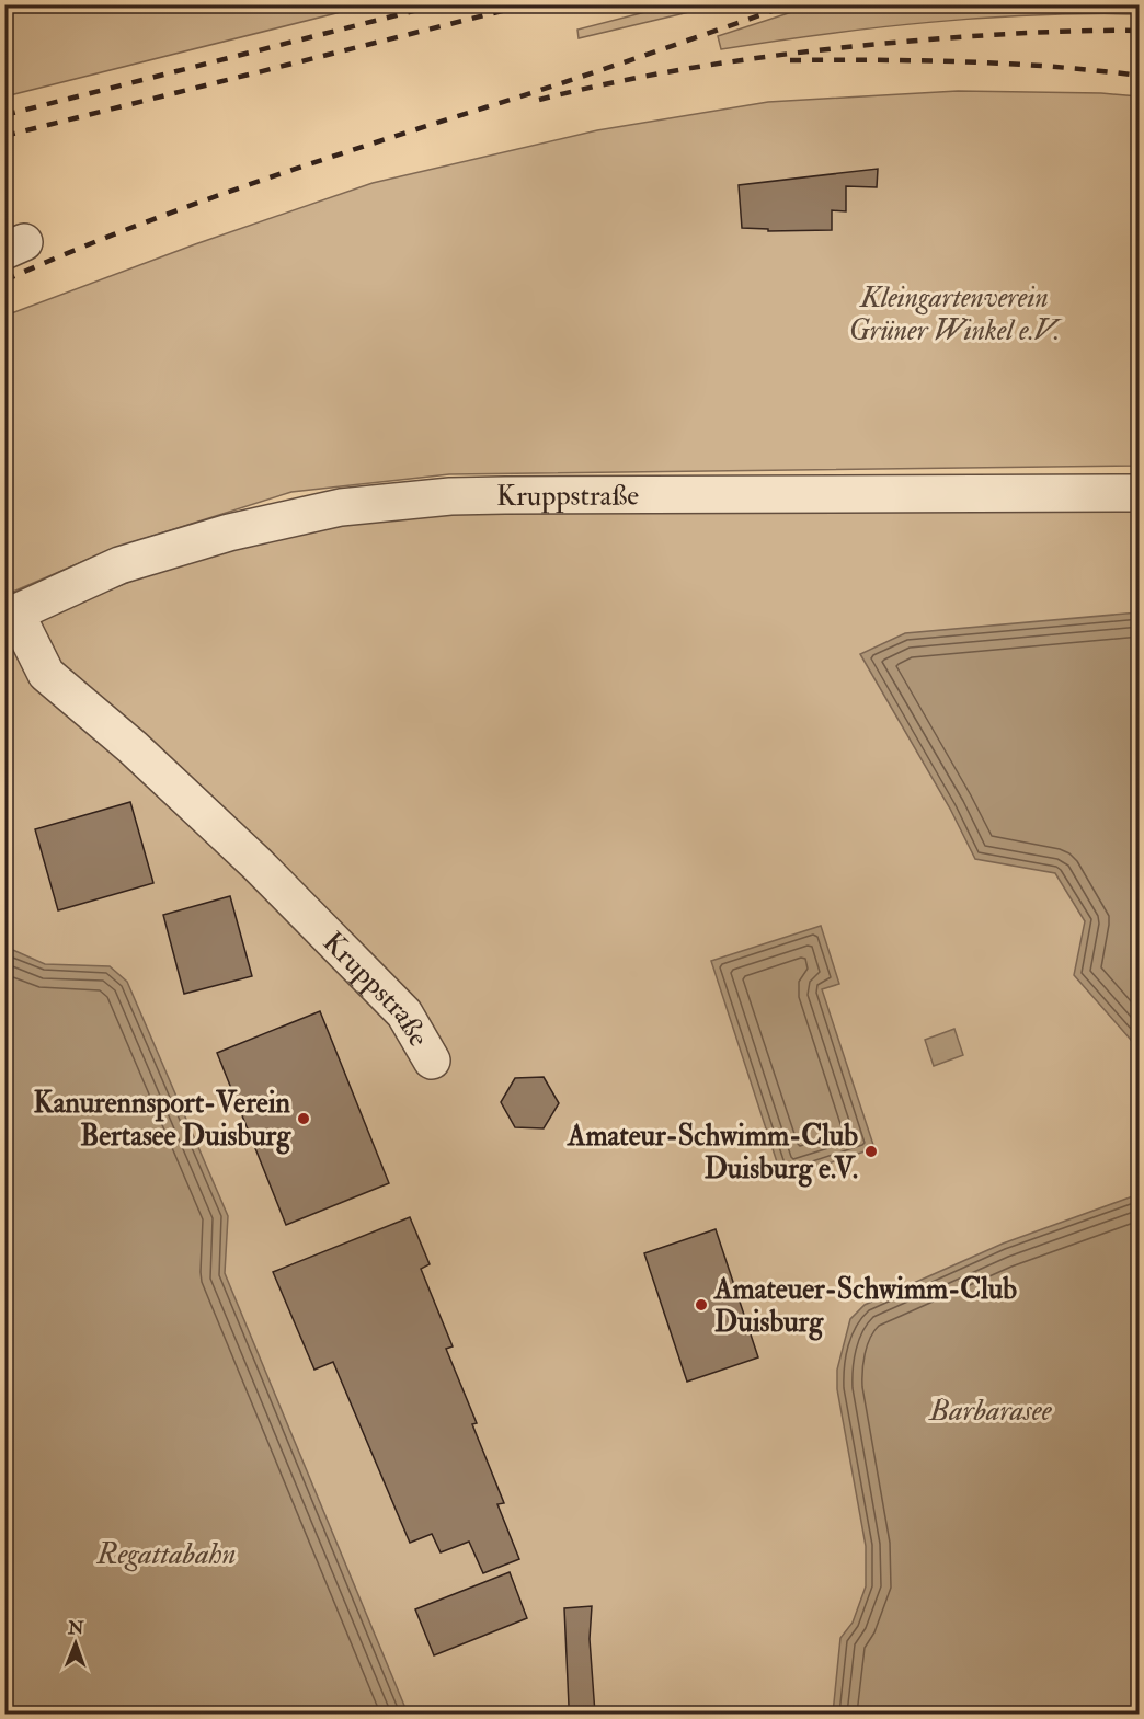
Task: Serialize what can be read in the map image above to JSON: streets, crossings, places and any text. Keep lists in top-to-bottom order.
{
  "streets": {
    "street": ["Kruppstraße"]
  },
  "water": ["Barbarasee", "Regattabahn"],
  "parks": ["Kleingartenverein Grüner Winkel e.V."],
  "places": ["Kanurennsport-Verein Bertasee Duisburg", "Amateur-Schwimm-Club Duisburg e.V.", "Amateuer-Schwimm-Club Duisburg"],
  "north": "top"
}
